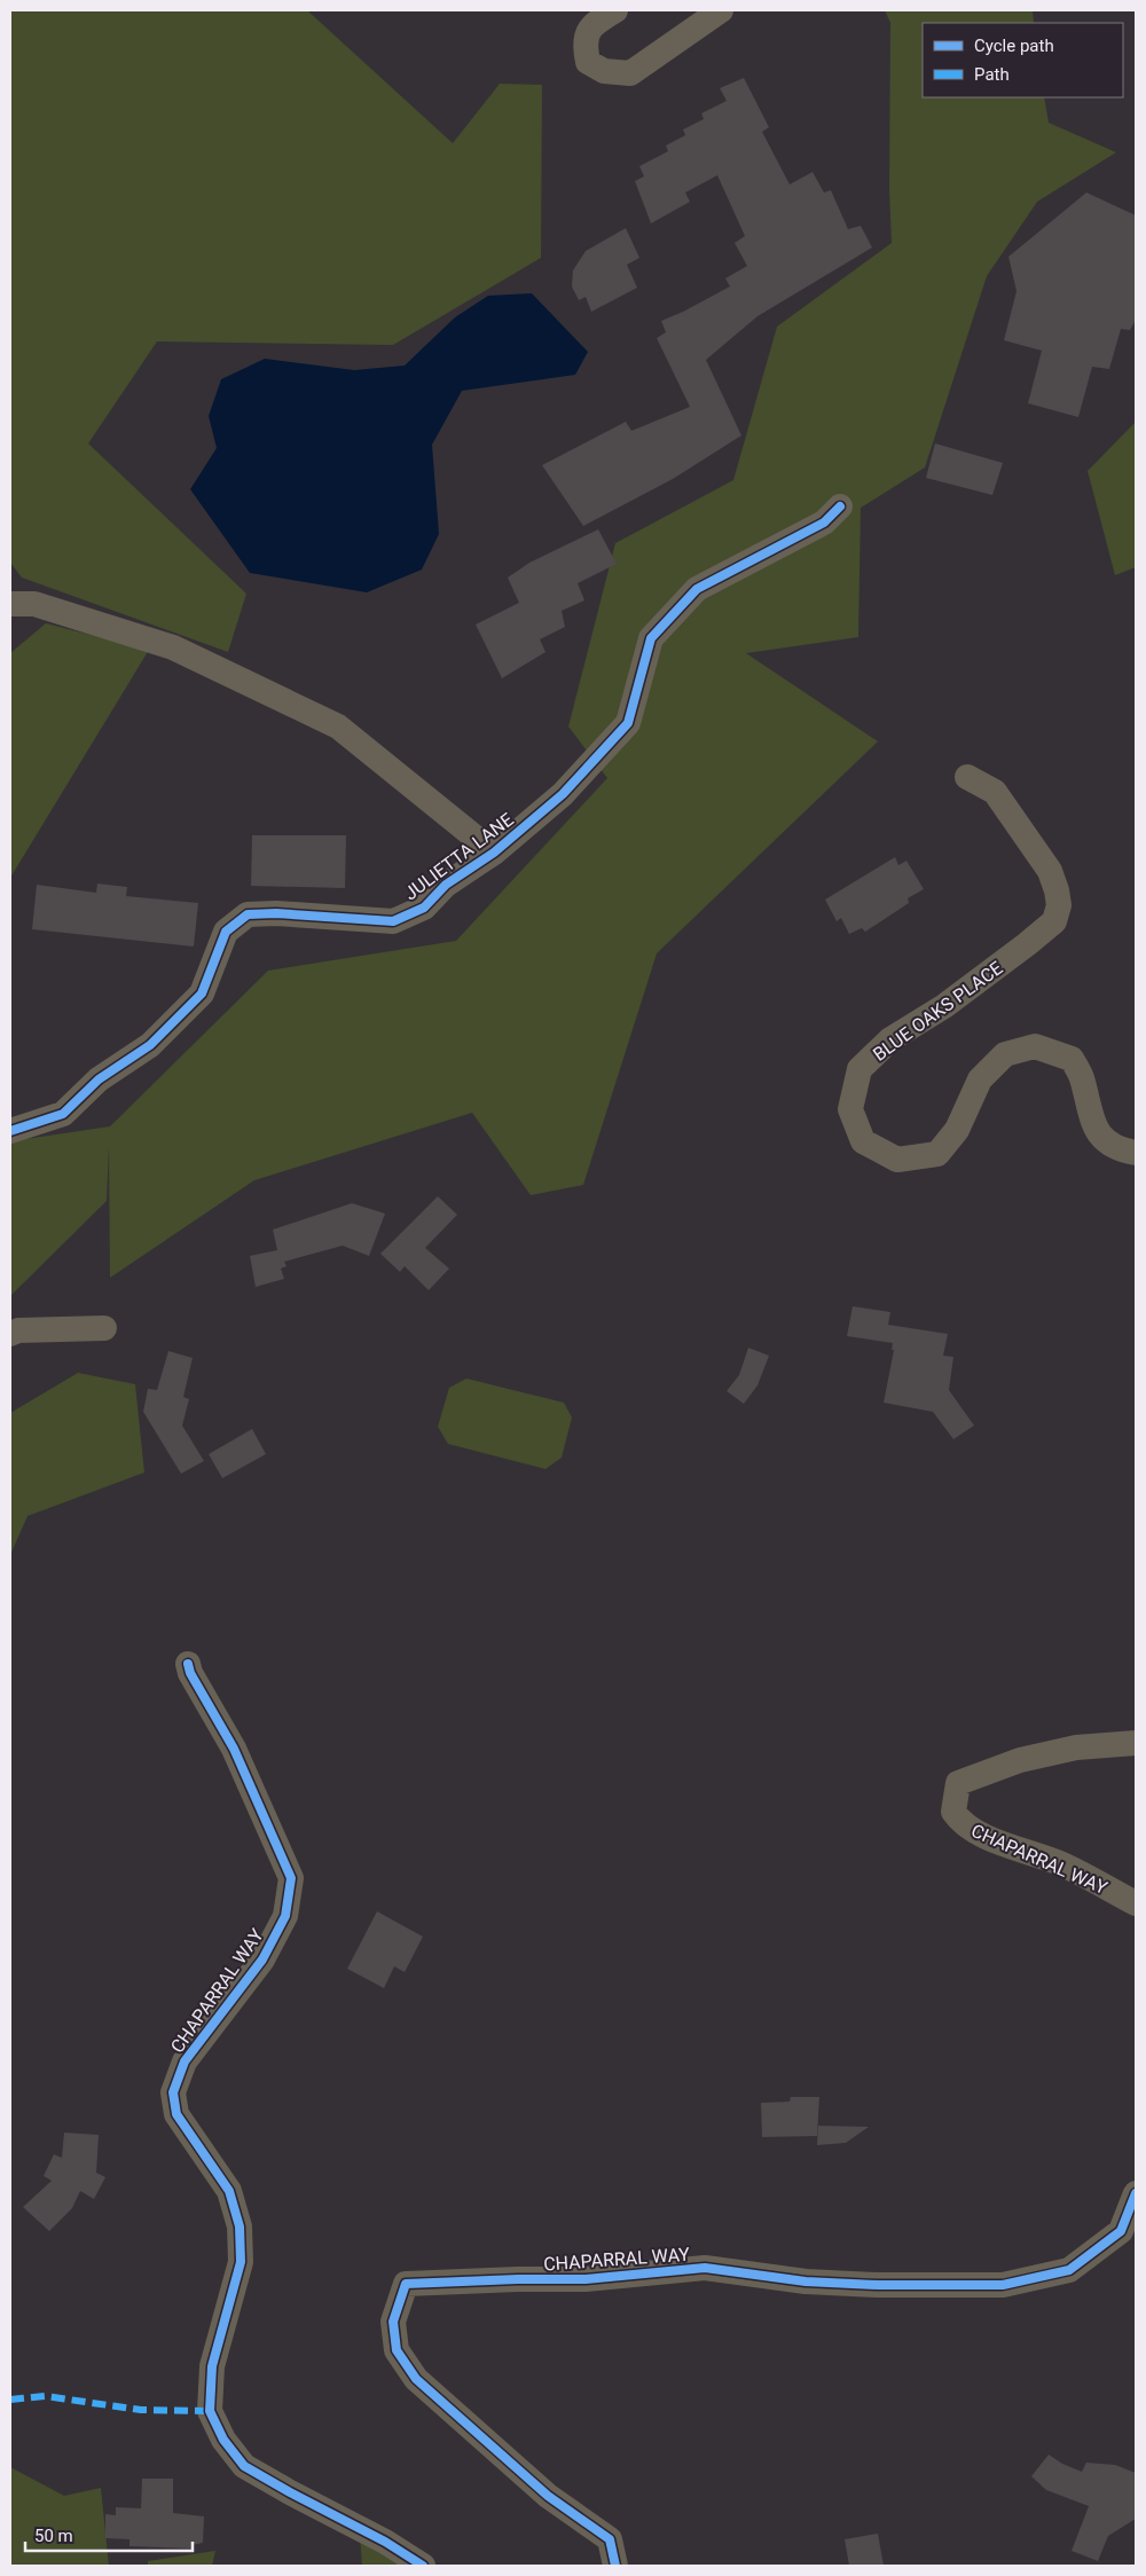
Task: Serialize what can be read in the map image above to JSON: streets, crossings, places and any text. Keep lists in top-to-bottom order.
{
  "streets": {
    "street": ["JULIETTA LANE", "BLUE OAKS PLACE", "CHAPARRAL WAY"]
  },
  "legend": ["Cycle path", "Path"],
  "scale_bar": "50 m"
}
